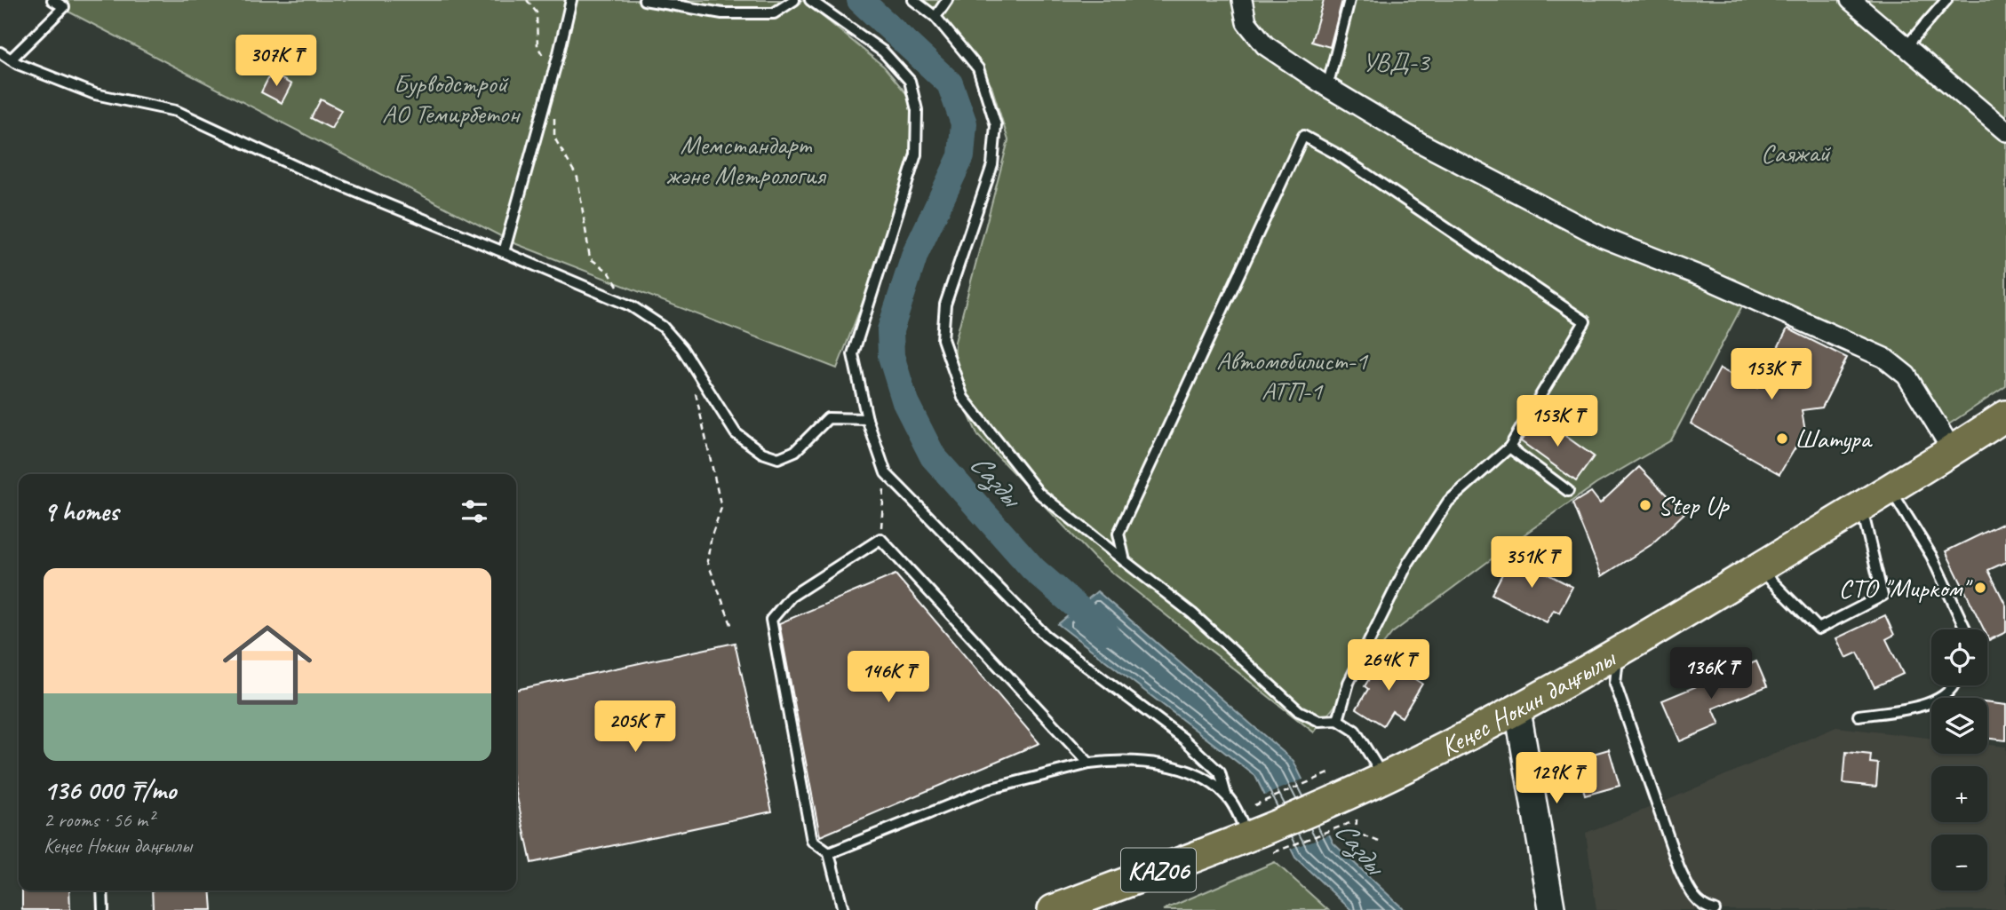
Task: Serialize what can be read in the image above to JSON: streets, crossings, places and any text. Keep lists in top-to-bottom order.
{
  "streets": {
    "highway": ["Кеңес Нокин даңғылы", "KАZ06"]
  },
  "water": ["Сазды"],
  "parks": [
    "УВД-3",
    "Бурводстрой АО Темирбетон",
    "Мемстандарт және Метрология",
    "Саяжай",
    "Автомобилист-1 АТП-1"
  ],
  "places": ["Шатура", "Step Up", "СТО \"Мирком\""],
  "page": {
    "price": [
      "307K ₸",
      "153K ₸",
      "153K ₸",
      "351K ₸",
      "264K ₸",
      "136K ₸",
      "146K ₸",
      "205K ₸",
      "129K ₸"
    ],
    "heading": "9 homes",
    "list": [
      {
        "name": "136 000 ₸/mo",
        "note": "2 rooms · 56 m² · Кеңес Нокин даңғылы"
      }
    ],
    "map_buttons": ["+", "−"]
  }
}
